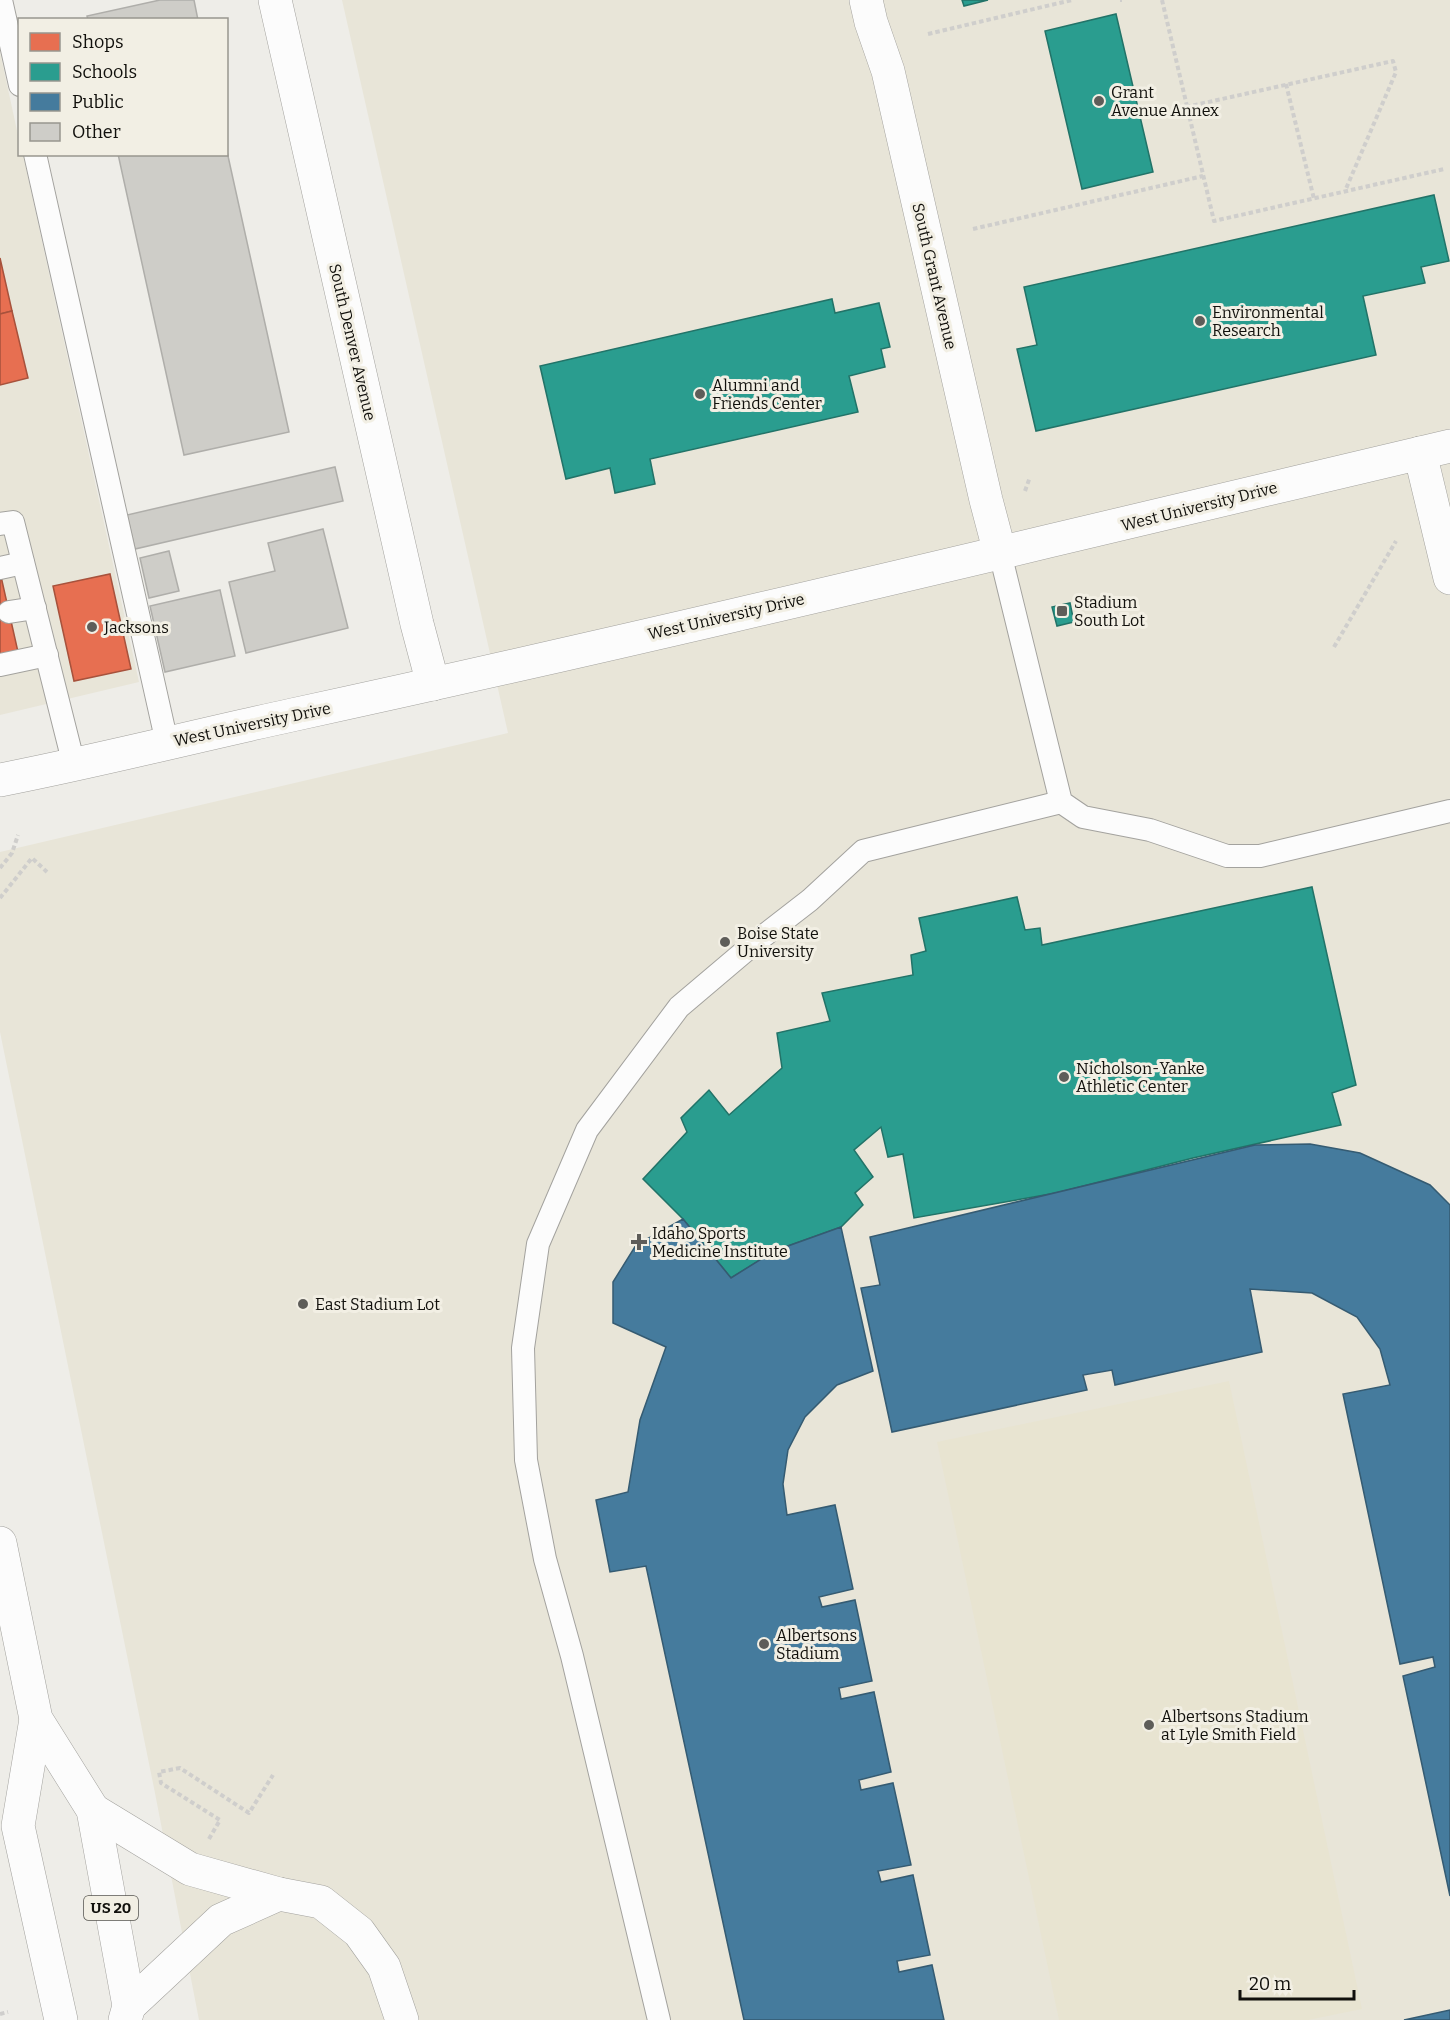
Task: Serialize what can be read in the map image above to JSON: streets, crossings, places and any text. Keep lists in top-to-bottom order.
{
  "streets": {
    "street": [
      "South Grant Avenue",
      "South Denver Avenue",
      "West University Drive",
      "US 20"
    ]
  },
  "crossings": [
    ["South Grant Avenue", "West University Drive"],
    ["South Denver Avenue", "West University Drive"]
  ],
  "places": {
    "other": [
      "Grant Avenue Annex",
      "Environmental Research",
      "Alumni and Friends Center",
      "Jacksons",
      "Boise State University",
      "Nicholson-Yanke Athletic Center",
      "East Stadium Lot",
      "Albertsons Stadium",
      "Albertsons Stadium at Lyle Smith Field"
    ],
    "transit": ["Stadium South Lot"],
    "health": ["Idaho Sports Medicine Institute"]
  },
  "legend": [
    "Shops",
    "Schools",
    "Public",
    "Other"
  ],
  "scale_bar": "20 m"
}
